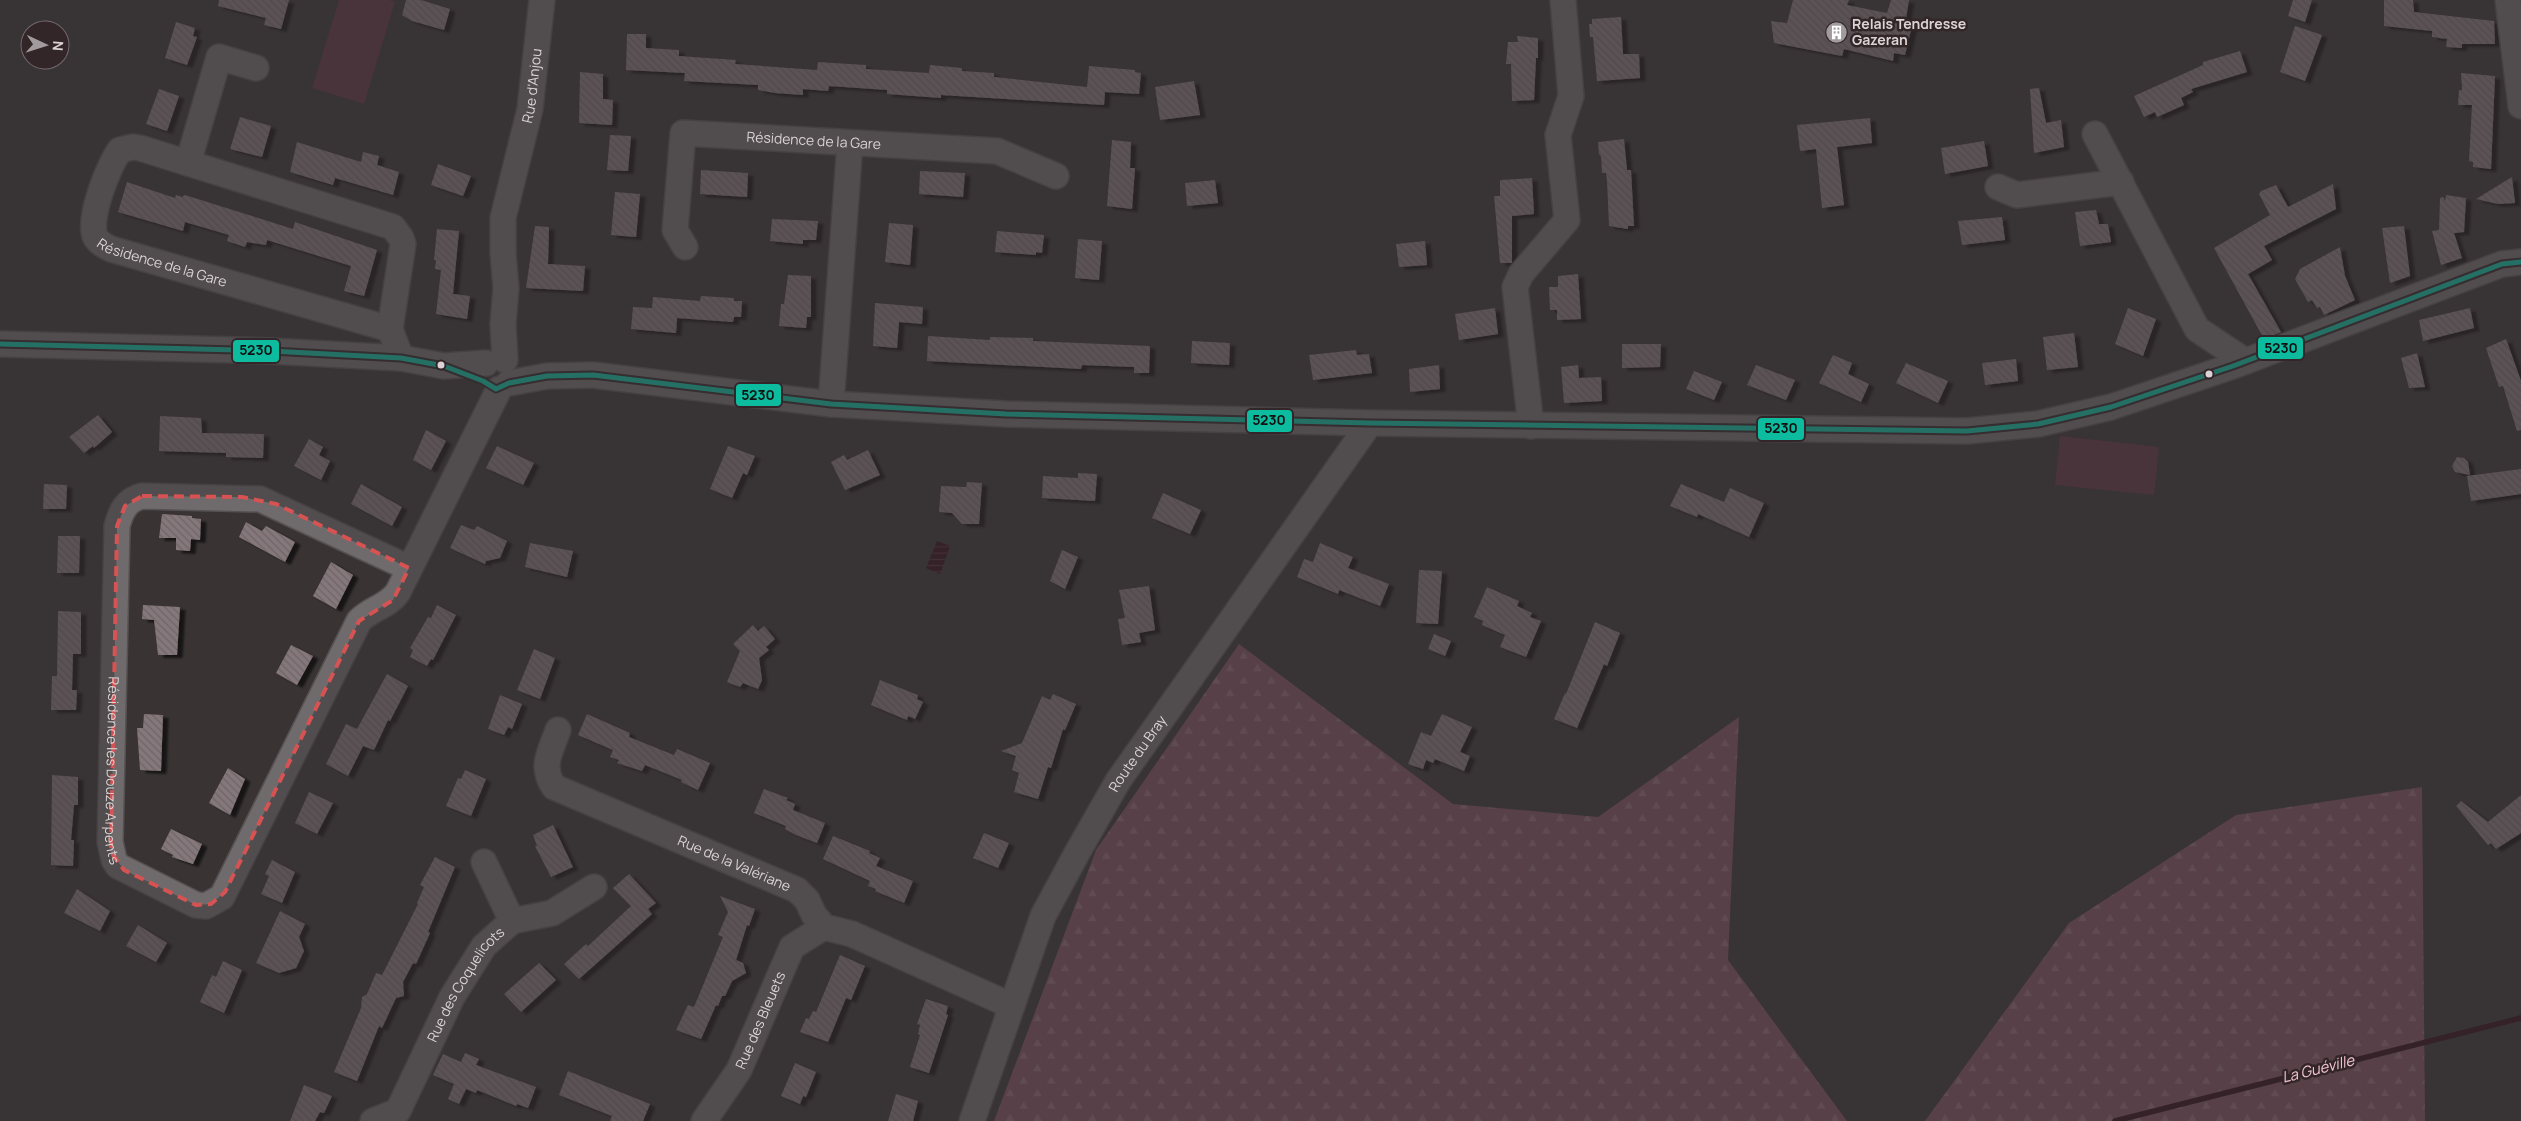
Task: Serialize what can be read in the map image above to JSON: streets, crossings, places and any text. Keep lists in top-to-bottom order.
{
  "streets": {
    "street": [
      "Rue d'Anjou",
      "Résidence de la Gare",
      "Route du Bray",
      "Résidence les Douze Arpents",
      "Rue de la Valériane",
      "Rue des Coquelicots",
      "Rue des Bleuets"
    ]
  },
  "crossings": [
    ["Rue d'Anjou", "Résidence les Douze Arpents"],
    ["Rue de la Valériane", "Rue des Bleuets"]
  ],
  "water": ["La Guéville"],
  "places": {
    "building": ["Relais Tendresse Gazeran"]
  },
  "lines": ["transit line 5230"],
  "north": "right"
}
